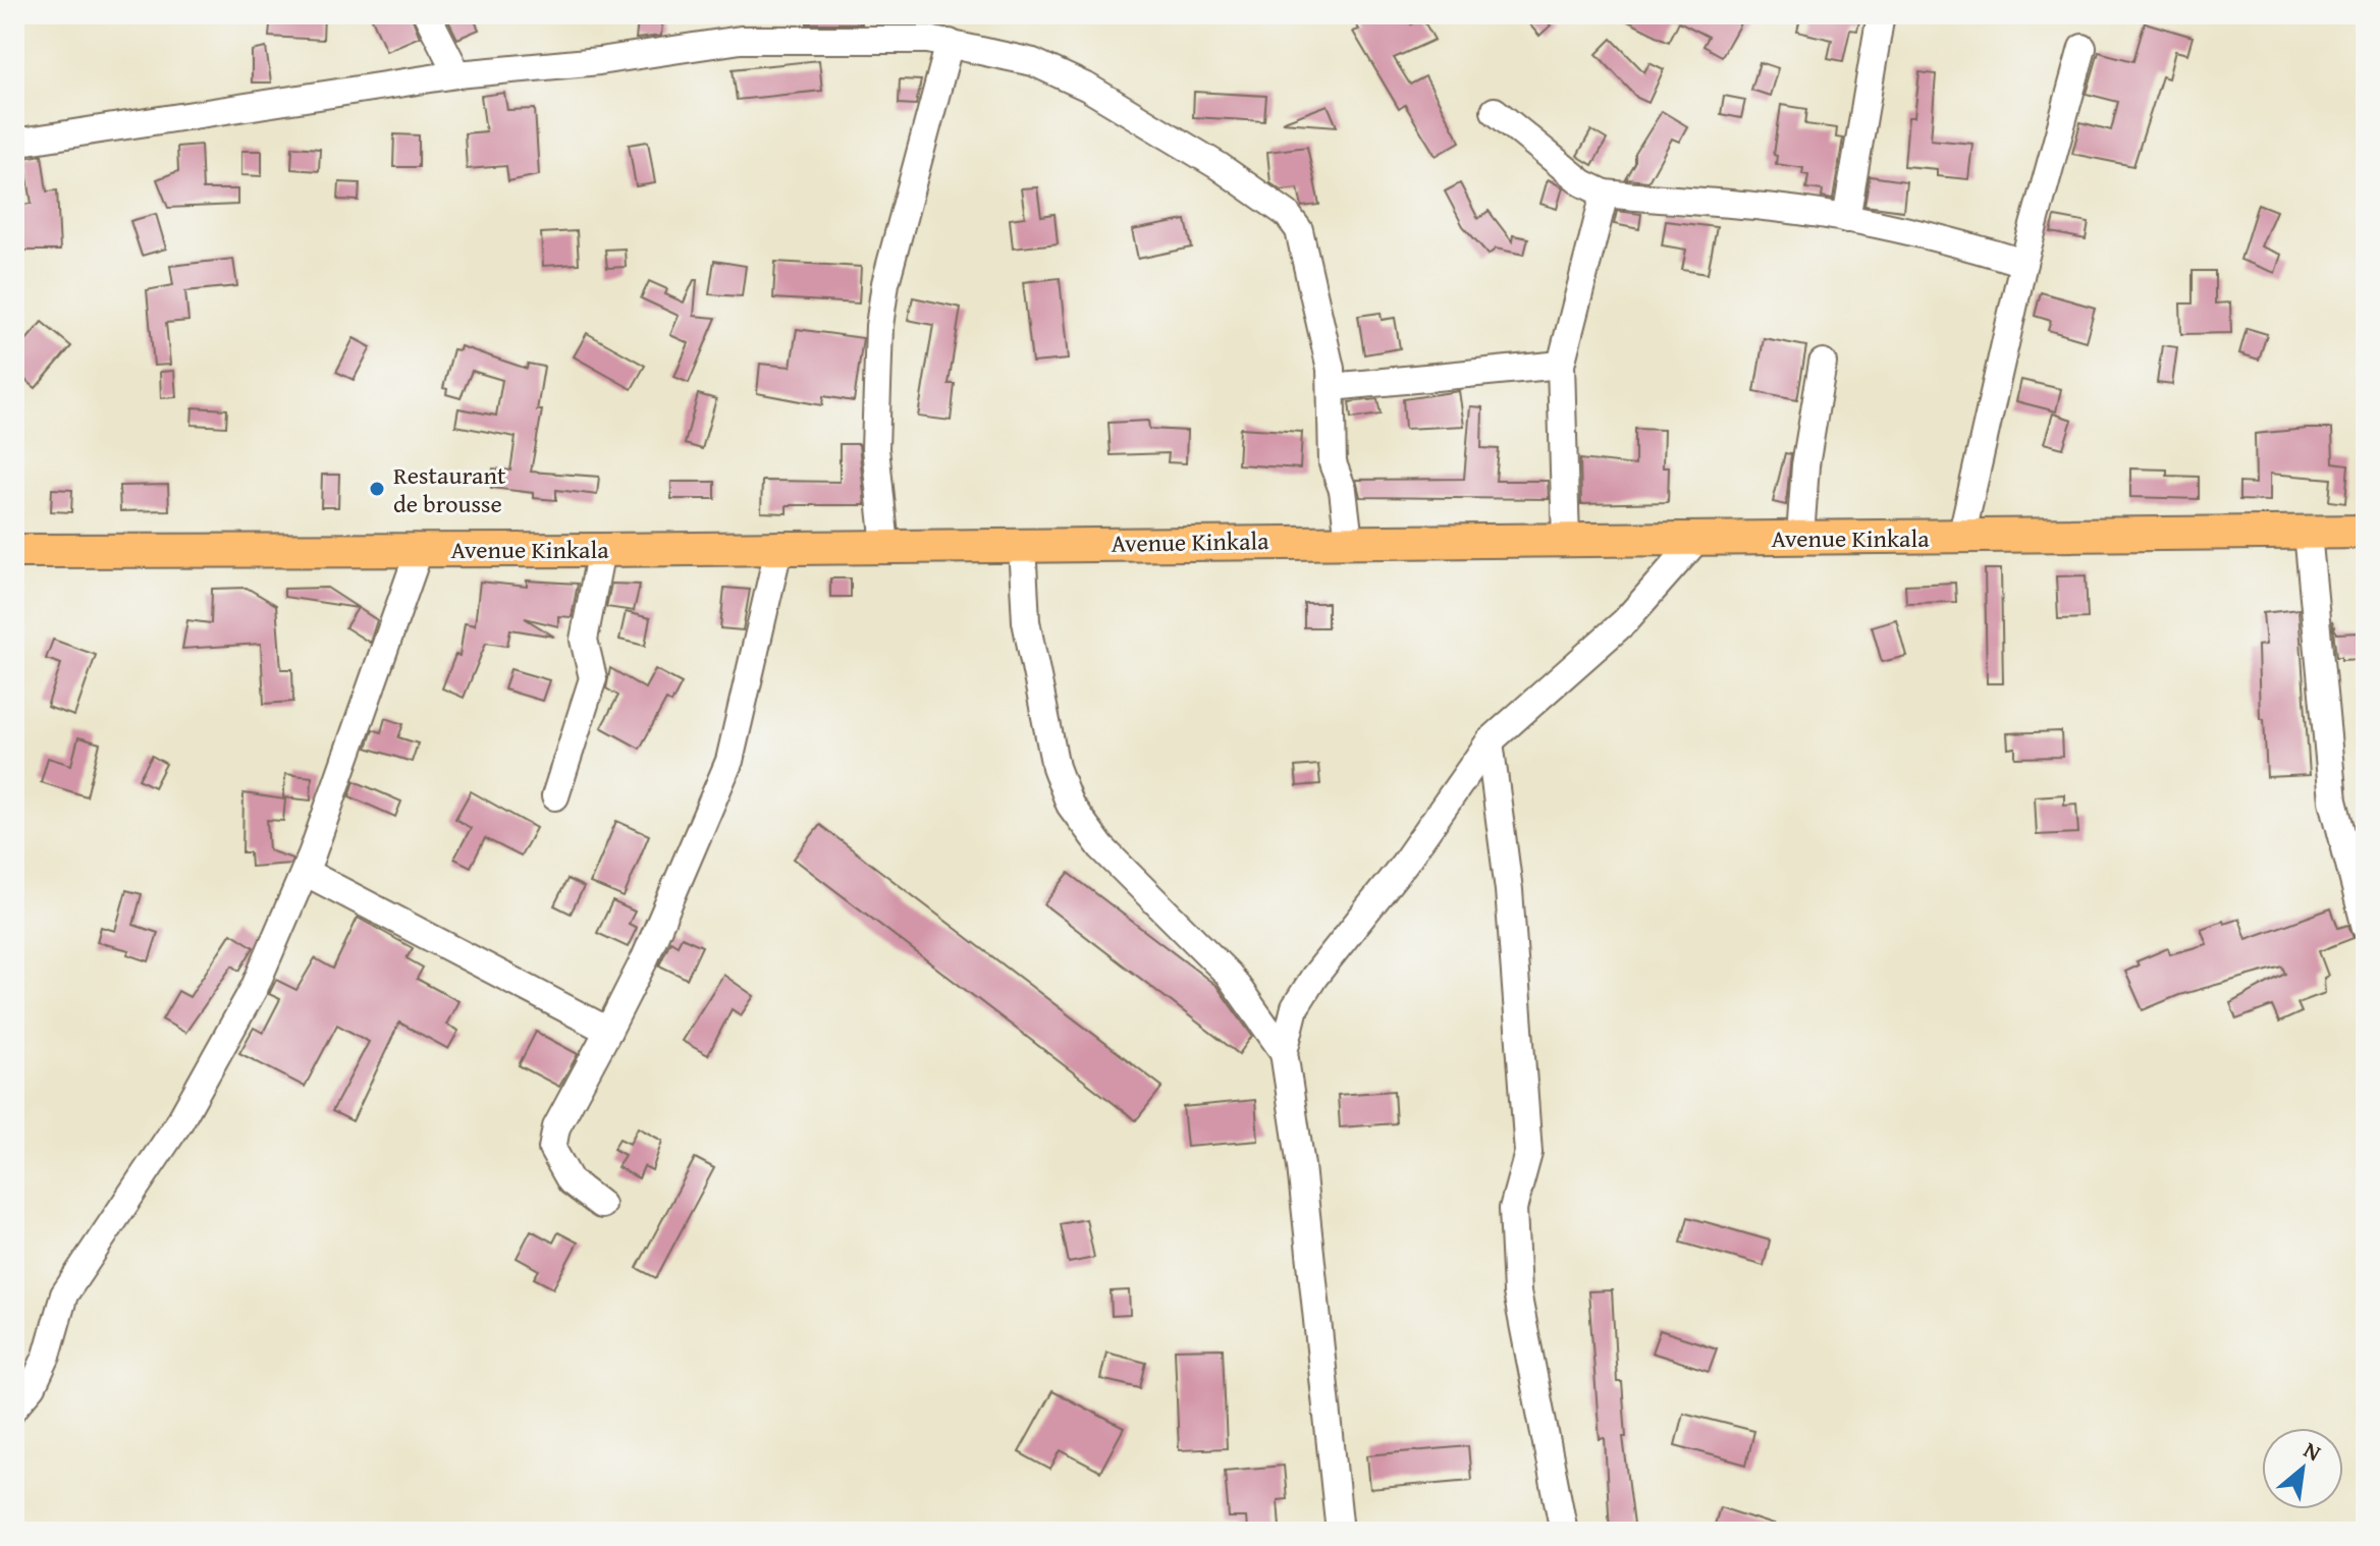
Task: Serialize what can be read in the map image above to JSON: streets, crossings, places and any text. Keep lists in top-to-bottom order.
{
  "streets": {
    "main road": ["Avenue Kinkala"]
  },
  "places": ["Restaurant de brousse"],
  "north": "top right"
}
